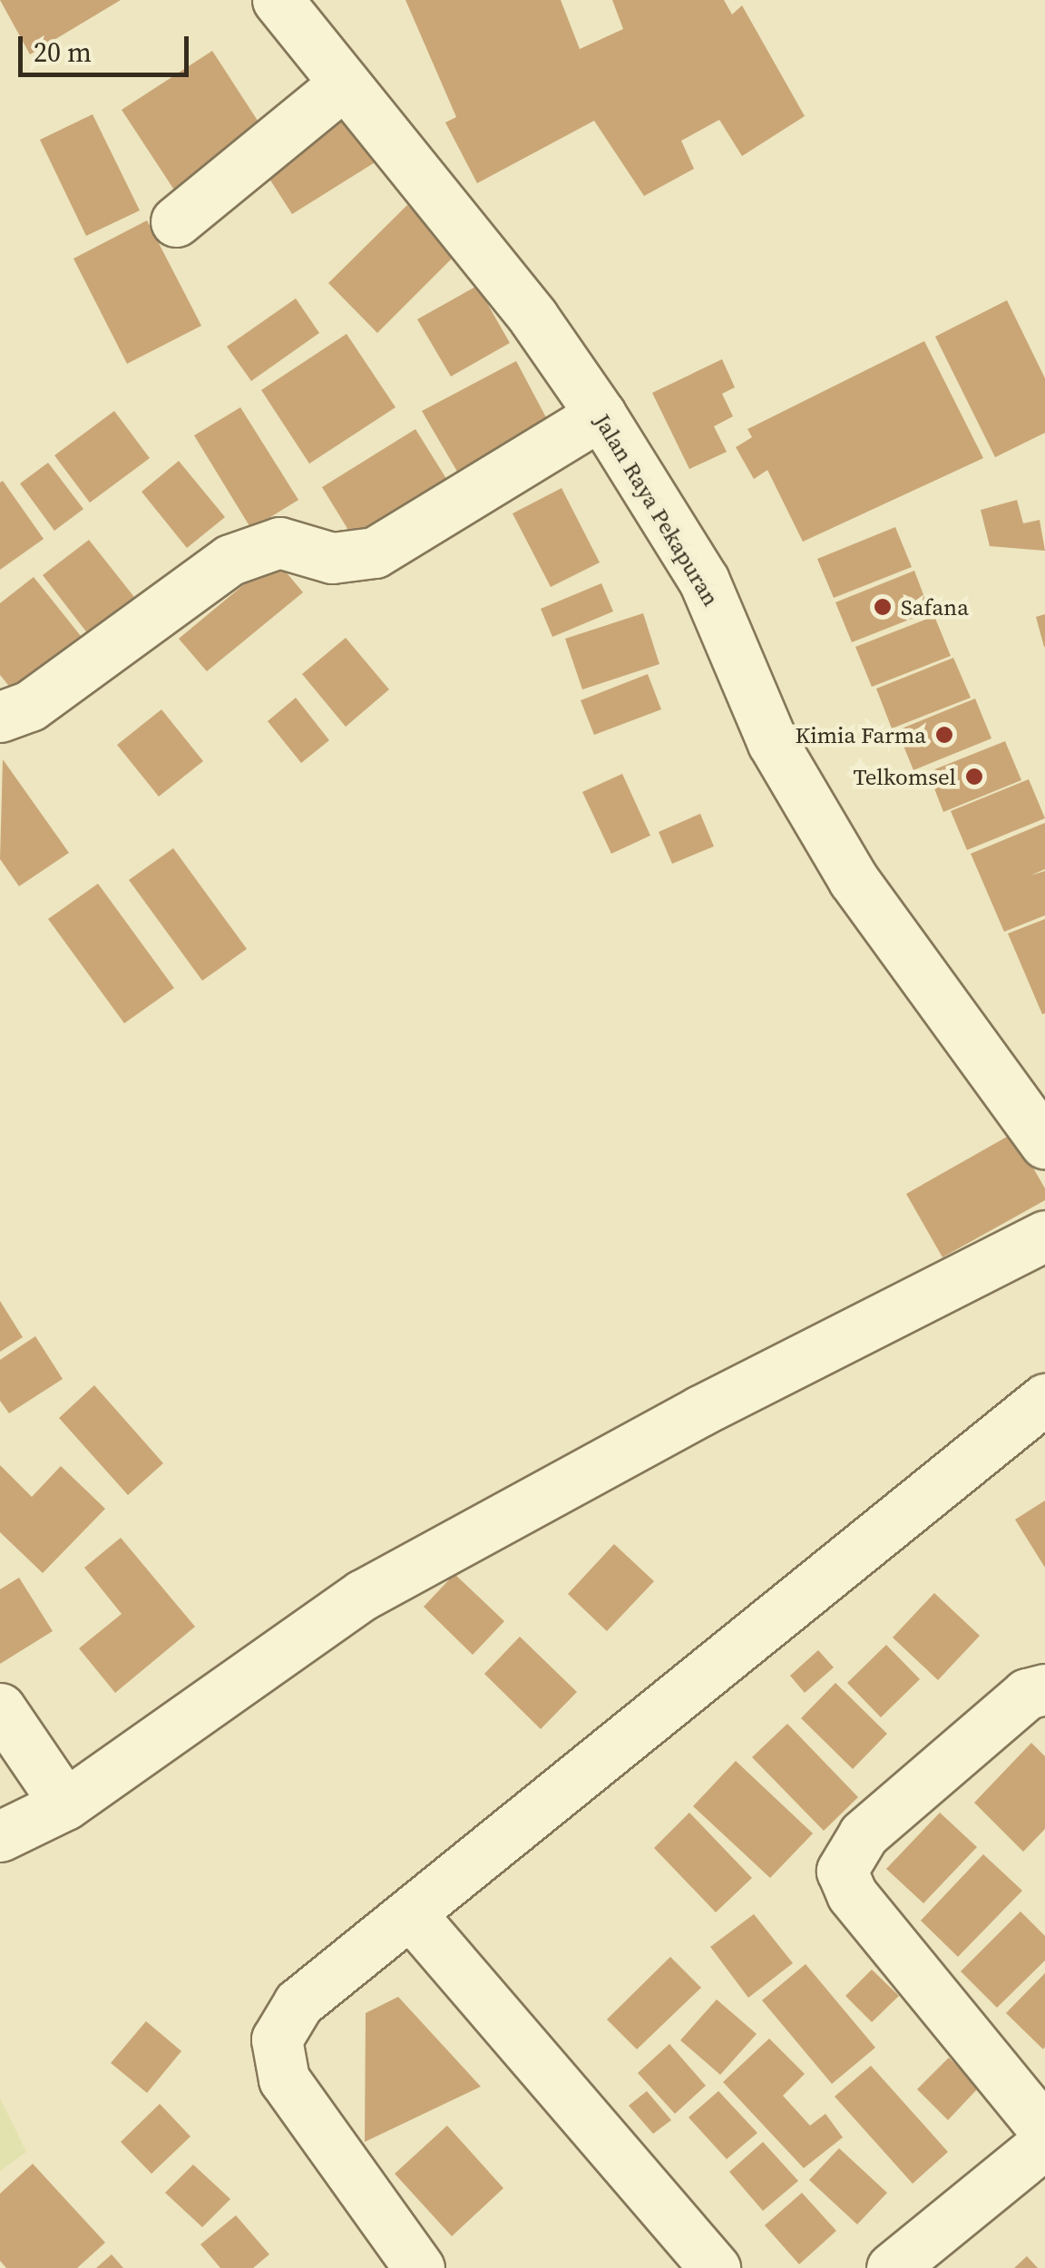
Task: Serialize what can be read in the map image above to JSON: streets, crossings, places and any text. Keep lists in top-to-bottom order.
{
  "streets": {
    "street": ["Jalan Raya Pekapuran"]
  },
  "places": ["Safana", "Kimia Farma", "Telkomsel"],
  "scale_bar": "20 m"
}
